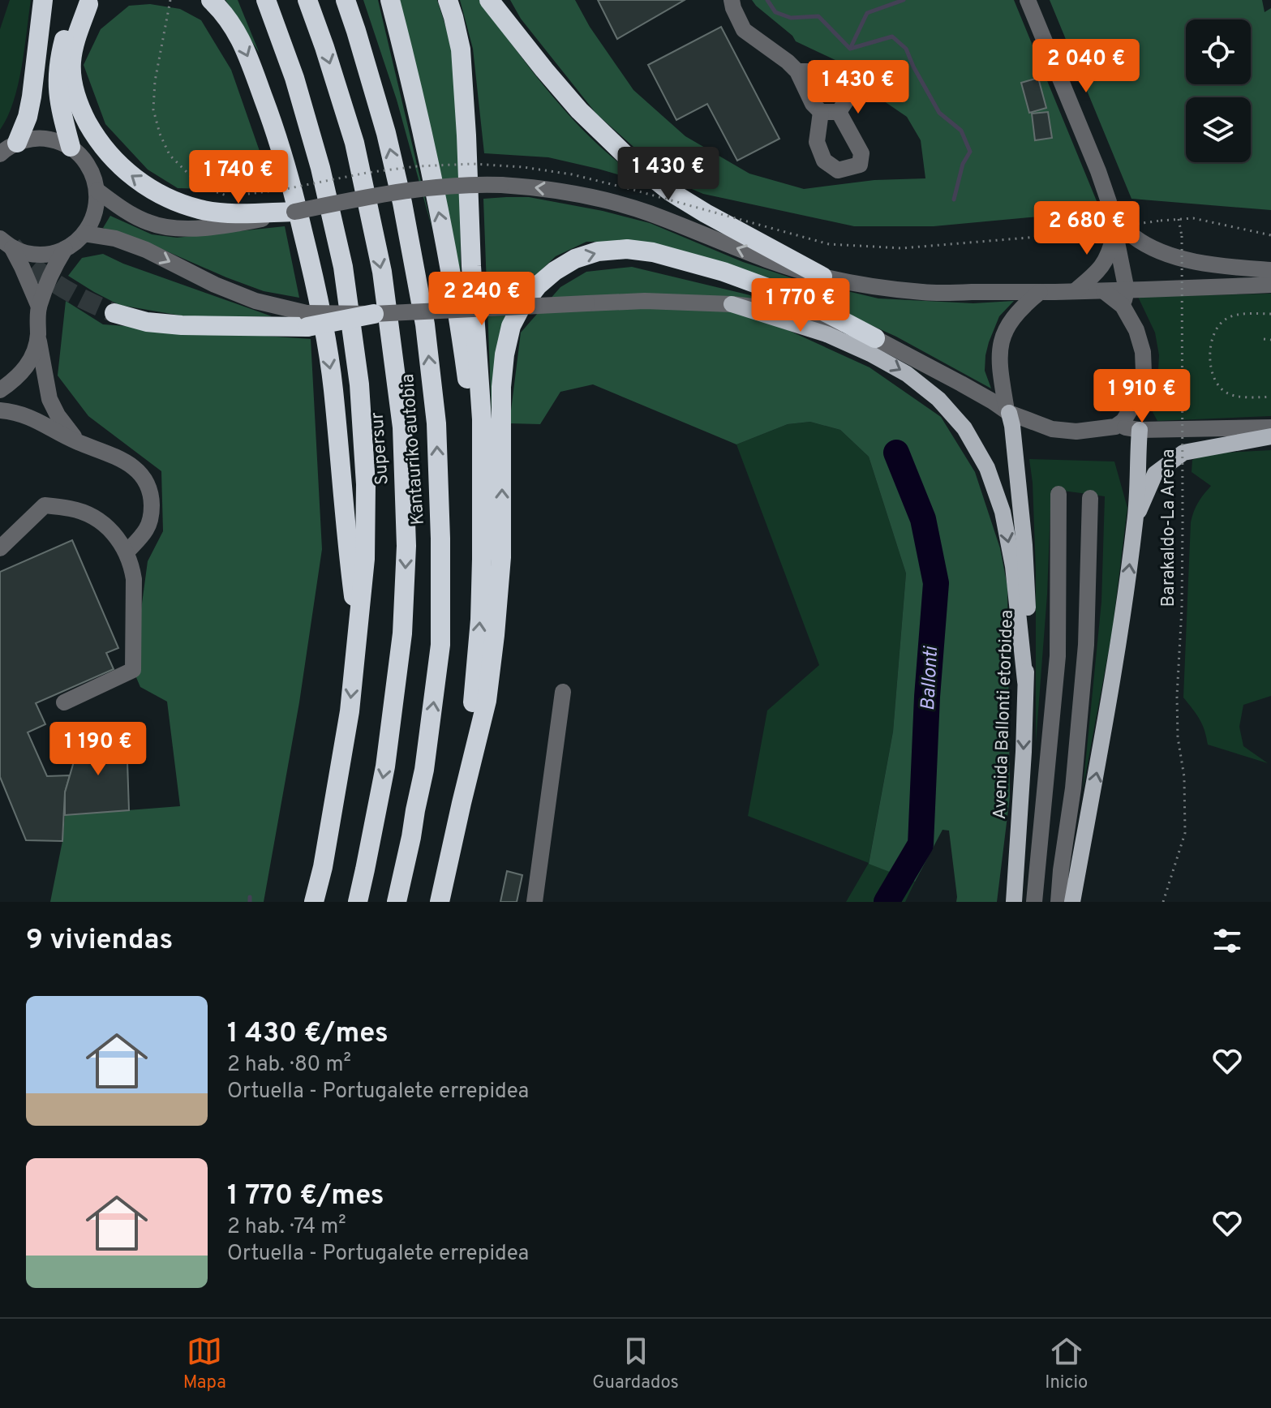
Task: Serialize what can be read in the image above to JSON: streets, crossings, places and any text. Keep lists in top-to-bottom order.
{
  "streets": {
    "highway": ["Supersur", "Kantauriko autobia"],
    "main road": ["Avenida Ballonti etorbidea"],
    "path": ["Barakaldo-La Arena"]
  },
  "water": ["Ballonti"],
  "page": {
    "price": [
      "2 040 €",
      "1 430 €",
      "1 430 €",
      "1 740 €",
      "2 680 €",
      "2 240 €",
      "1 770 €",
      "1 910 €",
      "1 190 €"
    ],
    "heading": "9 viviendas",
    "list": [
      {
        "name": "1 430 €/mes",
        "note": "2 hab. · 80 m² · Ortuella - Portugalete errepidea"
      },
      {
        "name": "1 770 €/mes",
        "note": "2 hab. · 74 m² · Ortuella - Portugalete errepidea"
      }
    ],
    "tabs": ["Mapa", "Guardados", "Inicio"]
  }
}
